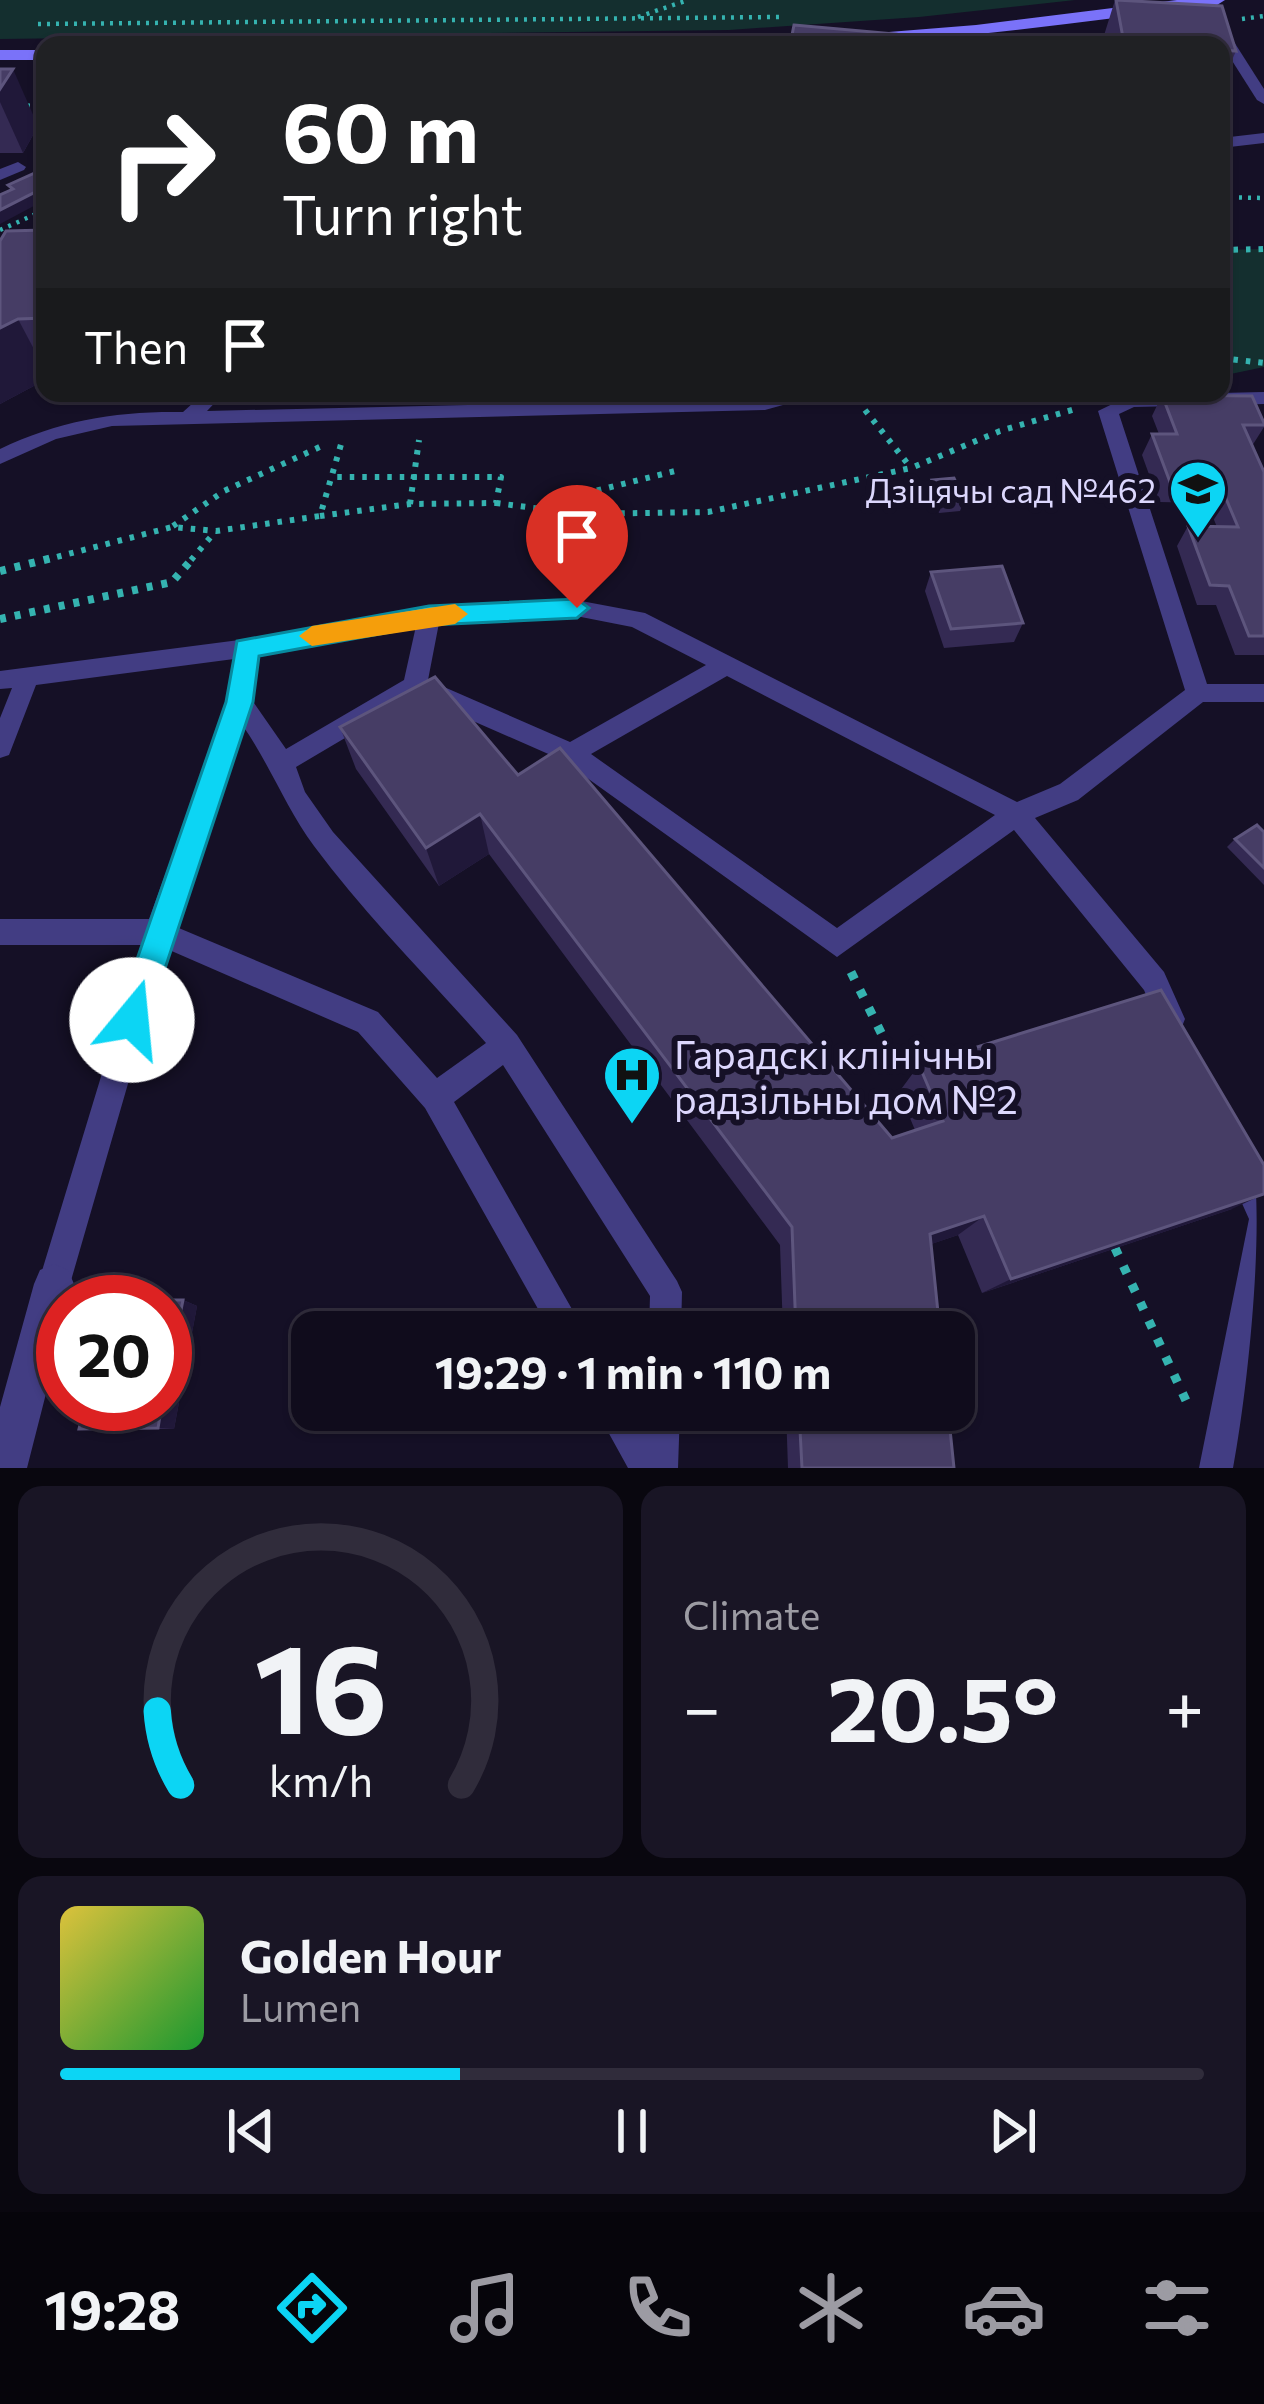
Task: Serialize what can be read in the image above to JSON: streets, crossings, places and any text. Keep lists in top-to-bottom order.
{
  "places": {
    "school or university": ["Дзіцячы сад №462"],
    "hospital": ["Гарадскі клінічны радзільны дом №2"]
  },
  "page": {
    "turn": ["60 m", "Turn right"],
    "then": "Then",
    "limit": "20",
    "trip": "19:29 · 1 min · 110 m",
    "tile": "Climate",
    "heat": ["−", "20.5°", "+"],
    "song": ["Golden Hour", "Lumen"],
    "tabs": "19:28",
    "gauge": ["16", "km/h"]
  }
}
